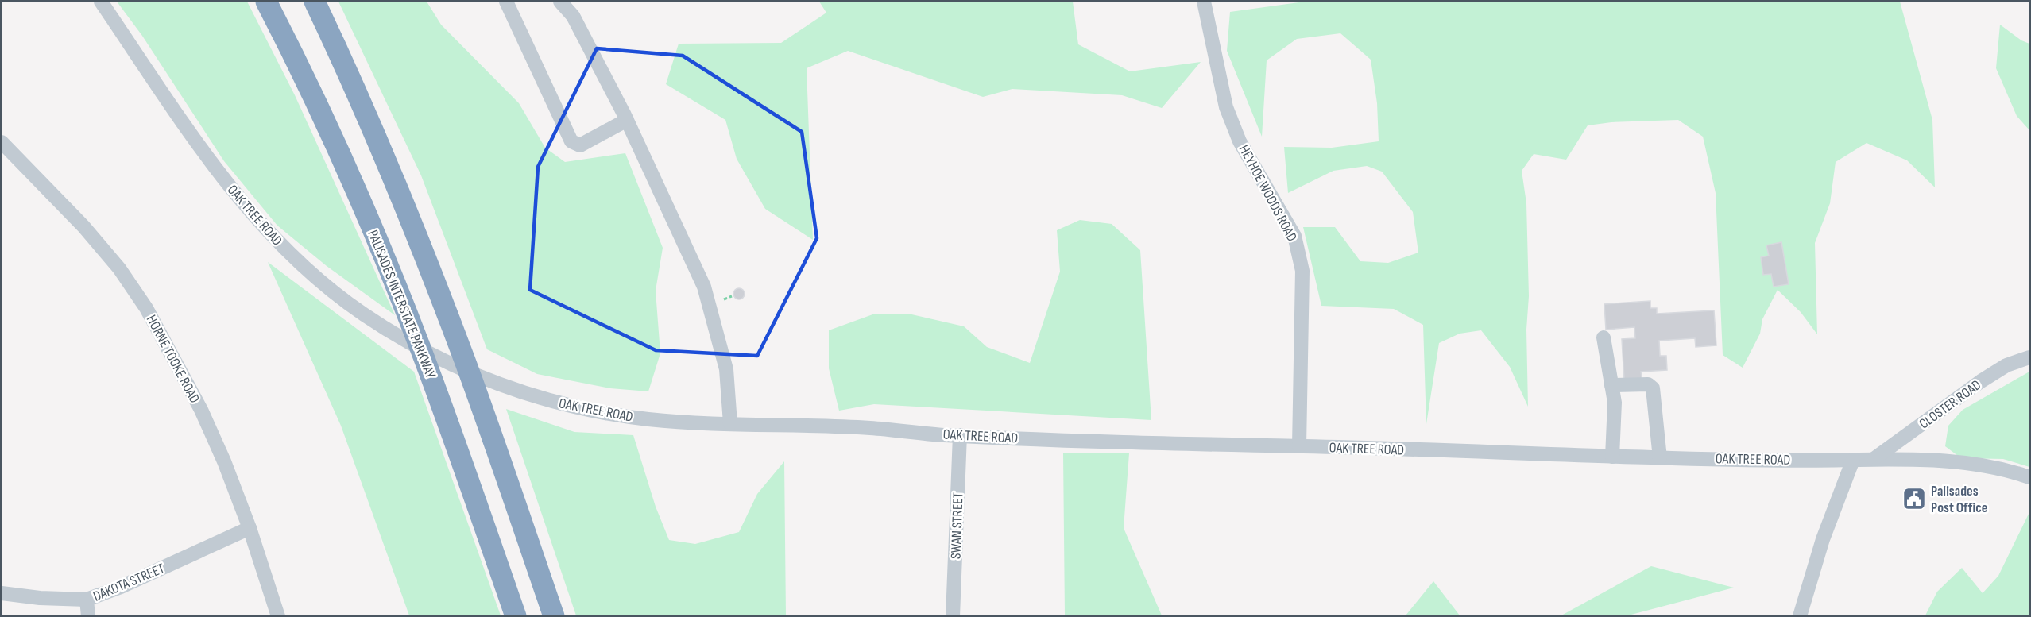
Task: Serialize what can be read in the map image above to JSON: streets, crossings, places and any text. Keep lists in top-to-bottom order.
{
  "streets": {
    "highway": ["PALISADES INTERSTATE PARKWAY"],
    "street": [
      "HEYHOE WOODS ROAD",
      "OAK TREE ROAD",
      "HORNE TOOKE ROAD",
      "CLOSTER ROAD",
      "SWAN STREET",
      "DAKOTA STREET"
    ]
  },
  "crossings": [
    ["HEYHOE WOODS ROAD", "OAK TREE ROAD"],
    ["OAK TREE ROAD", "CLOSTER ROAD"],
    ["OAK TREE ROAD", "SWAN STREET"],
    ["HORNE TOOKE ROAD", "DAKOTA STREET"]
  ],
  "places": {
    "public building": ["Palisades Post Office"]
  }
}
